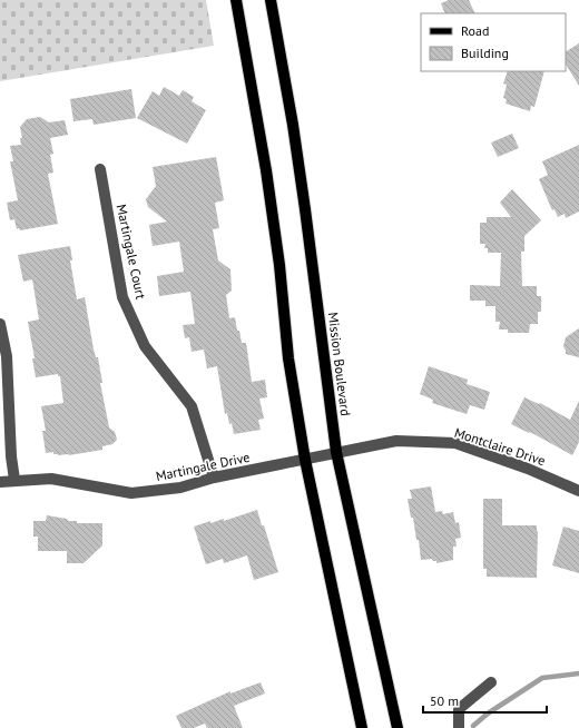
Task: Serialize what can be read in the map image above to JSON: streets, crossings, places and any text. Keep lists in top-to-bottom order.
{
  "streets": {
    "main road": ["Mission Boulevard"],
    "street": ["Martingale Court", "Montclaire Drive", "Martingale Drive"]
  },
  "crossings": [
    ["Martingale Court", "Martingale Drive"],
    ["Mission Boulevard", "Montclaire Drive"],
    ["Montclaire Drive", "Martingale Drive"]
  ],
  "legend": ["Road", "Building"],
  "scale_bar": "50 m"
}
